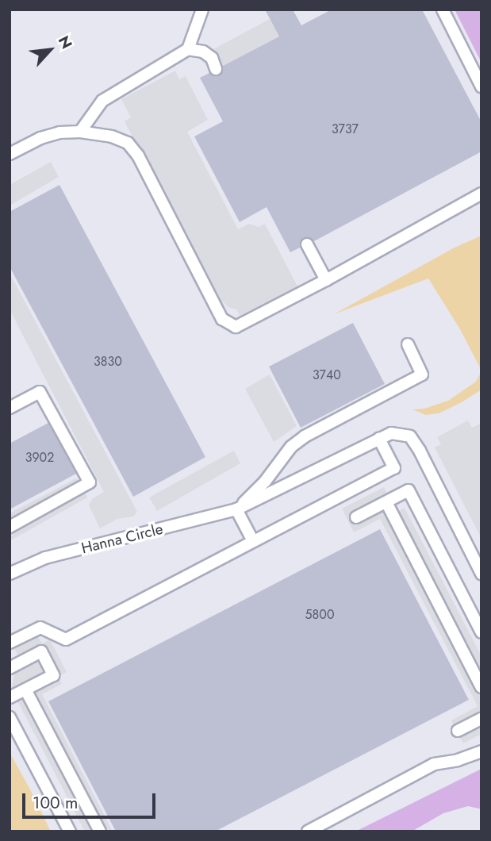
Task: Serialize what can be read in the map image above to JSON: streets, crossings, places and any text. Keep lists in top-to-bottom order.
{
  "streets": {
    "street": ["Hanna Circle"]
  },
  "house_numbers": [
    "3737",
    "3830",
    "3740",
    "3902",
    "5800"
  ],
  "scale_bar": "100 m",
  "north": "top right"
}
